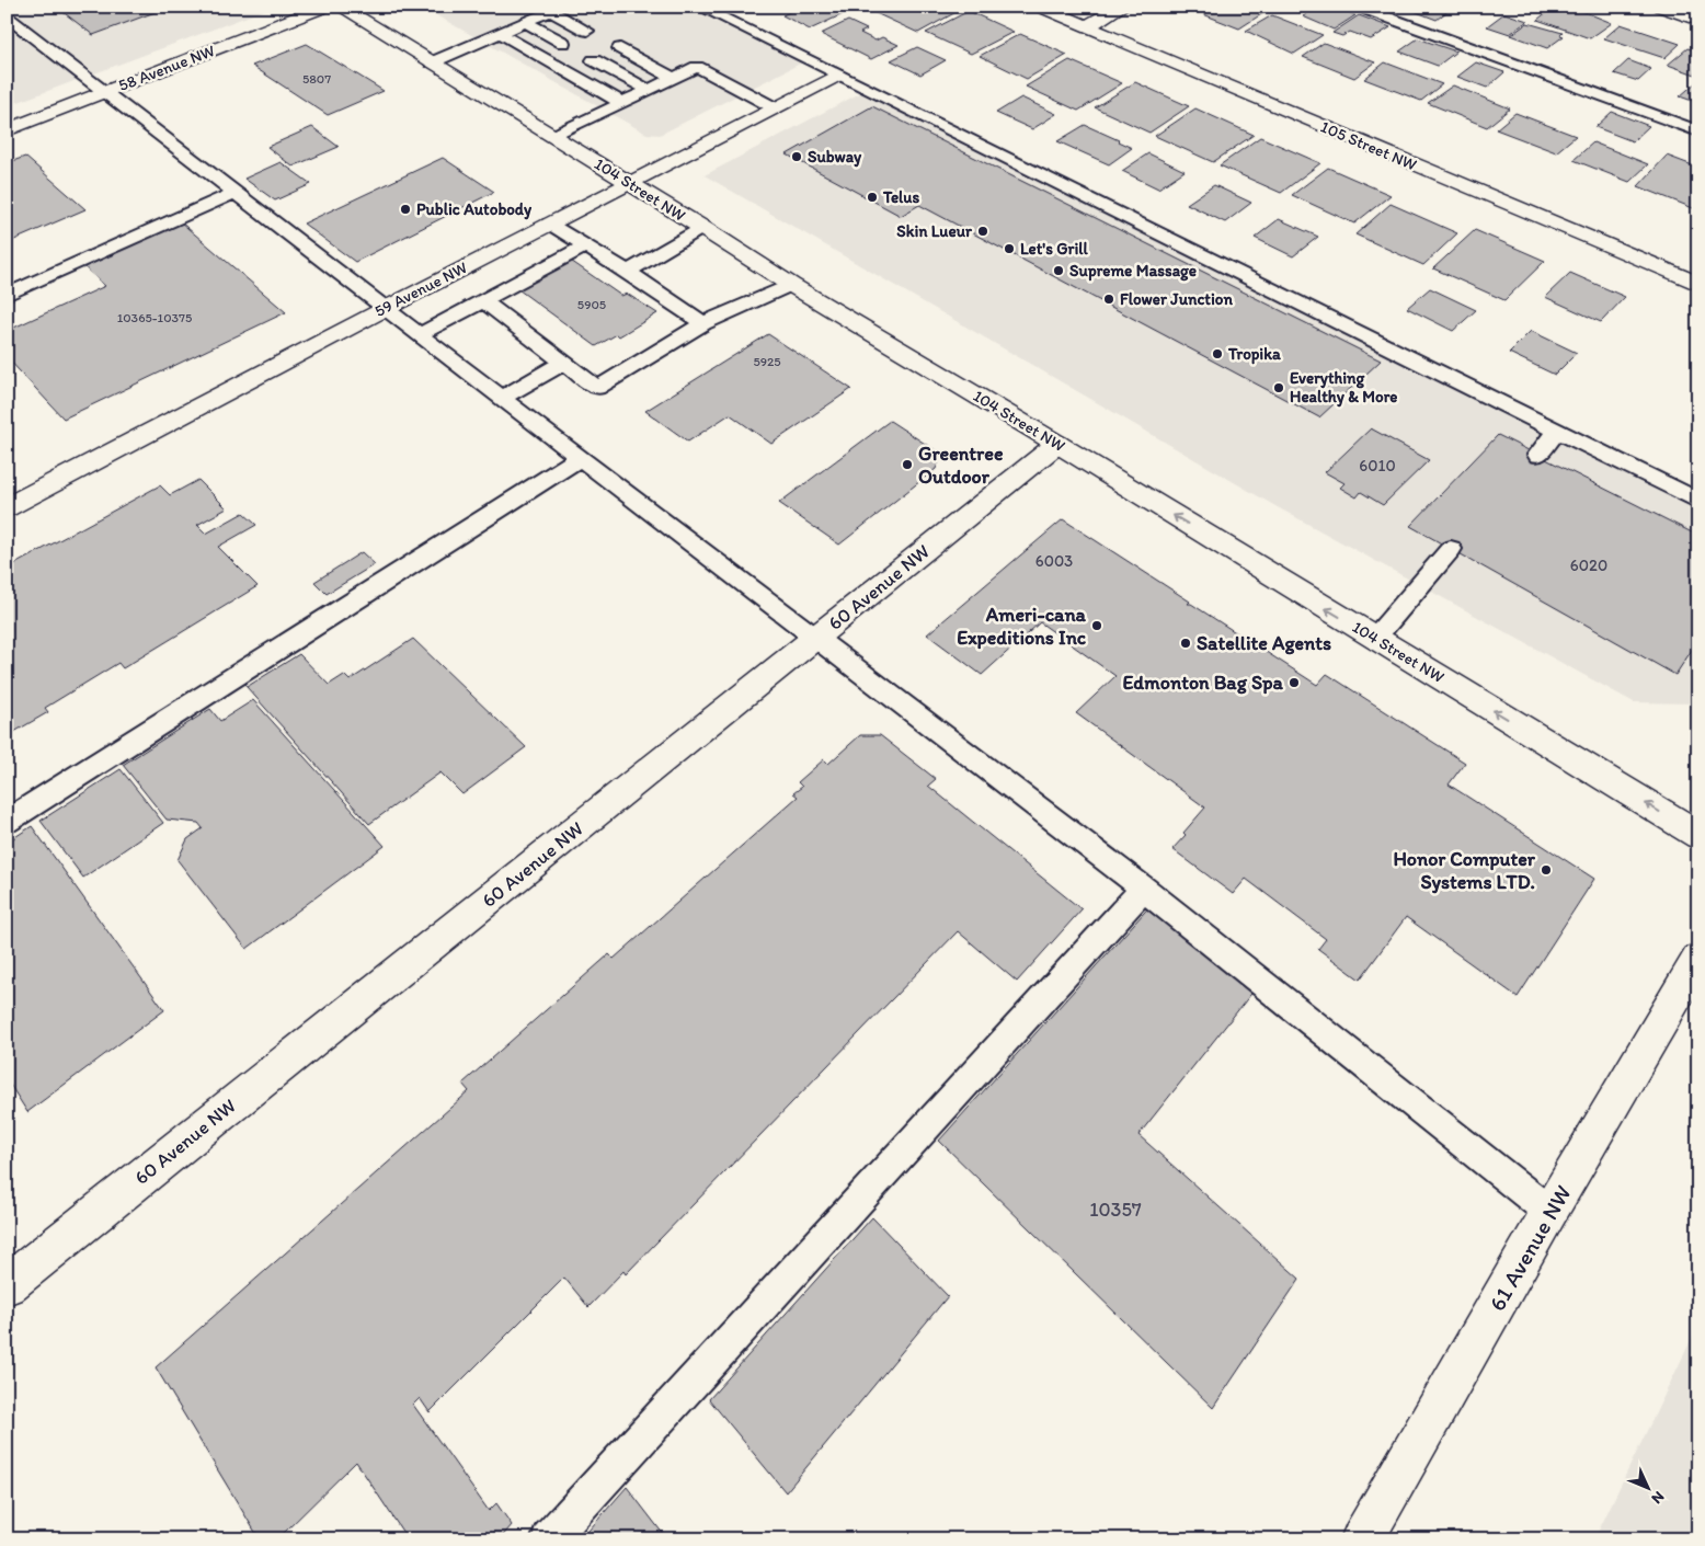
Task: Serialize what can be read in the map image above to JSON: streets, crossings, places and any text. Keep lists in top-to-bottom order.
{
  "streets": {
    "street": [
      "58 Avenue NW",
      "105 Street NW",
      "104 Street NW",
      "59 Avenue NW",
      "60 Avenue NW",
      "61 Avenue NW"
    ]
  },
  "crossings": [
    ["104 Street NW", "59 Avenue NW"],
    ["104 Street NW", "60 Avenue NW"]
  ],
  "one_way": ["104 Street NW"],
  "places": [
    "Subway",
    "Telus",
    "Public Autobody",
    "Skin Lueur",
    "Let's Grill",
    "Supreme Massage",
    "Flower Junction",
    "Tropika",
    "Everything Healthy & More",
    "Greentree Outdoor",
    "Ameri-cana Expeditions Inc",
    "Satellite Agents",
    "Edmonton Bag Spa",
    "Honor Computer Systems LTD."
  ],
  "house_numbers": [
    "5807",
    "5905",
    "10365-10375",
    "5925",
    "6010",
    "6003",
    "6020",
    "10357"
  ],
  "north": "bottom right"
}
